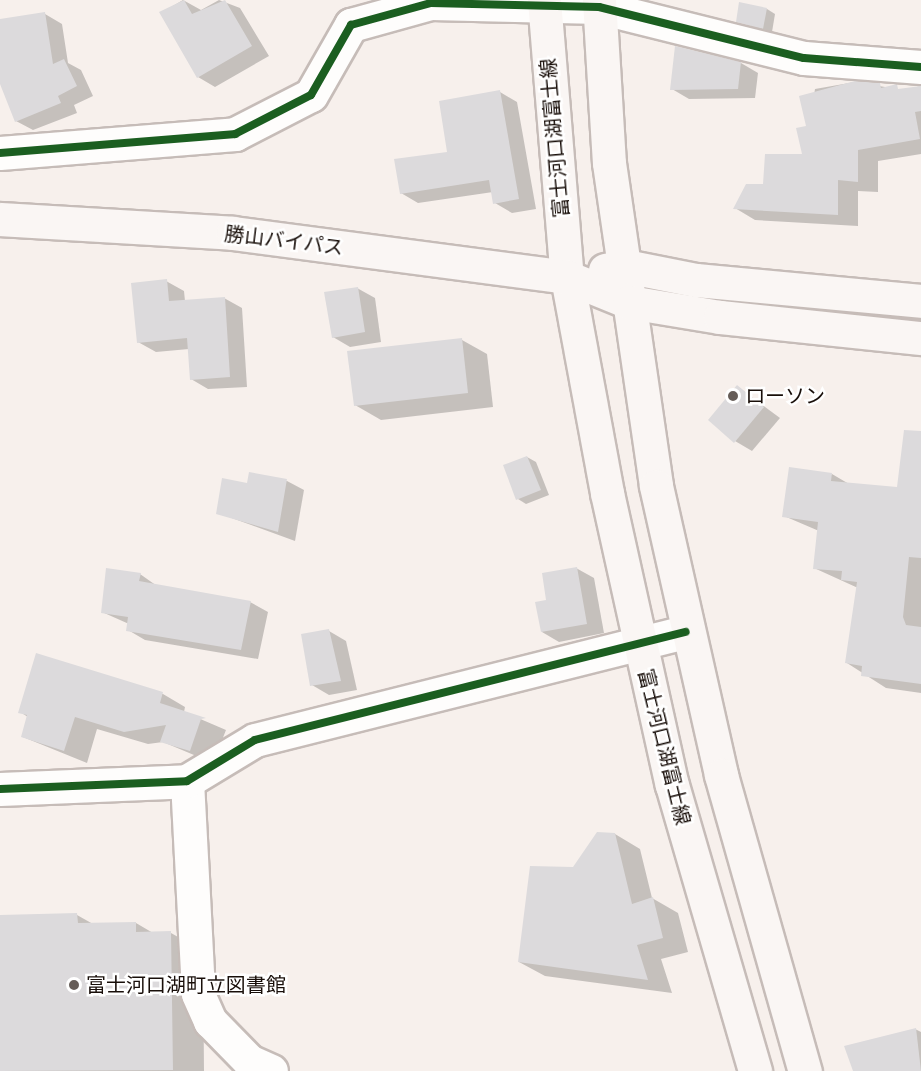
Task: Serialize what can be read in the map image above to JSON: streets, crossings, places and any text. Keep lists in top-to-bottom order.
{
  "streets": {
    "main road": ["富士河口湖富士線", "勝山バイパス"]
  },
  "crossings": [
    ["富士河口湖富士線", "勝山バイパス"]
  ],
  "places": ["ローソン", "富士河口湖町立図書館"]
}
